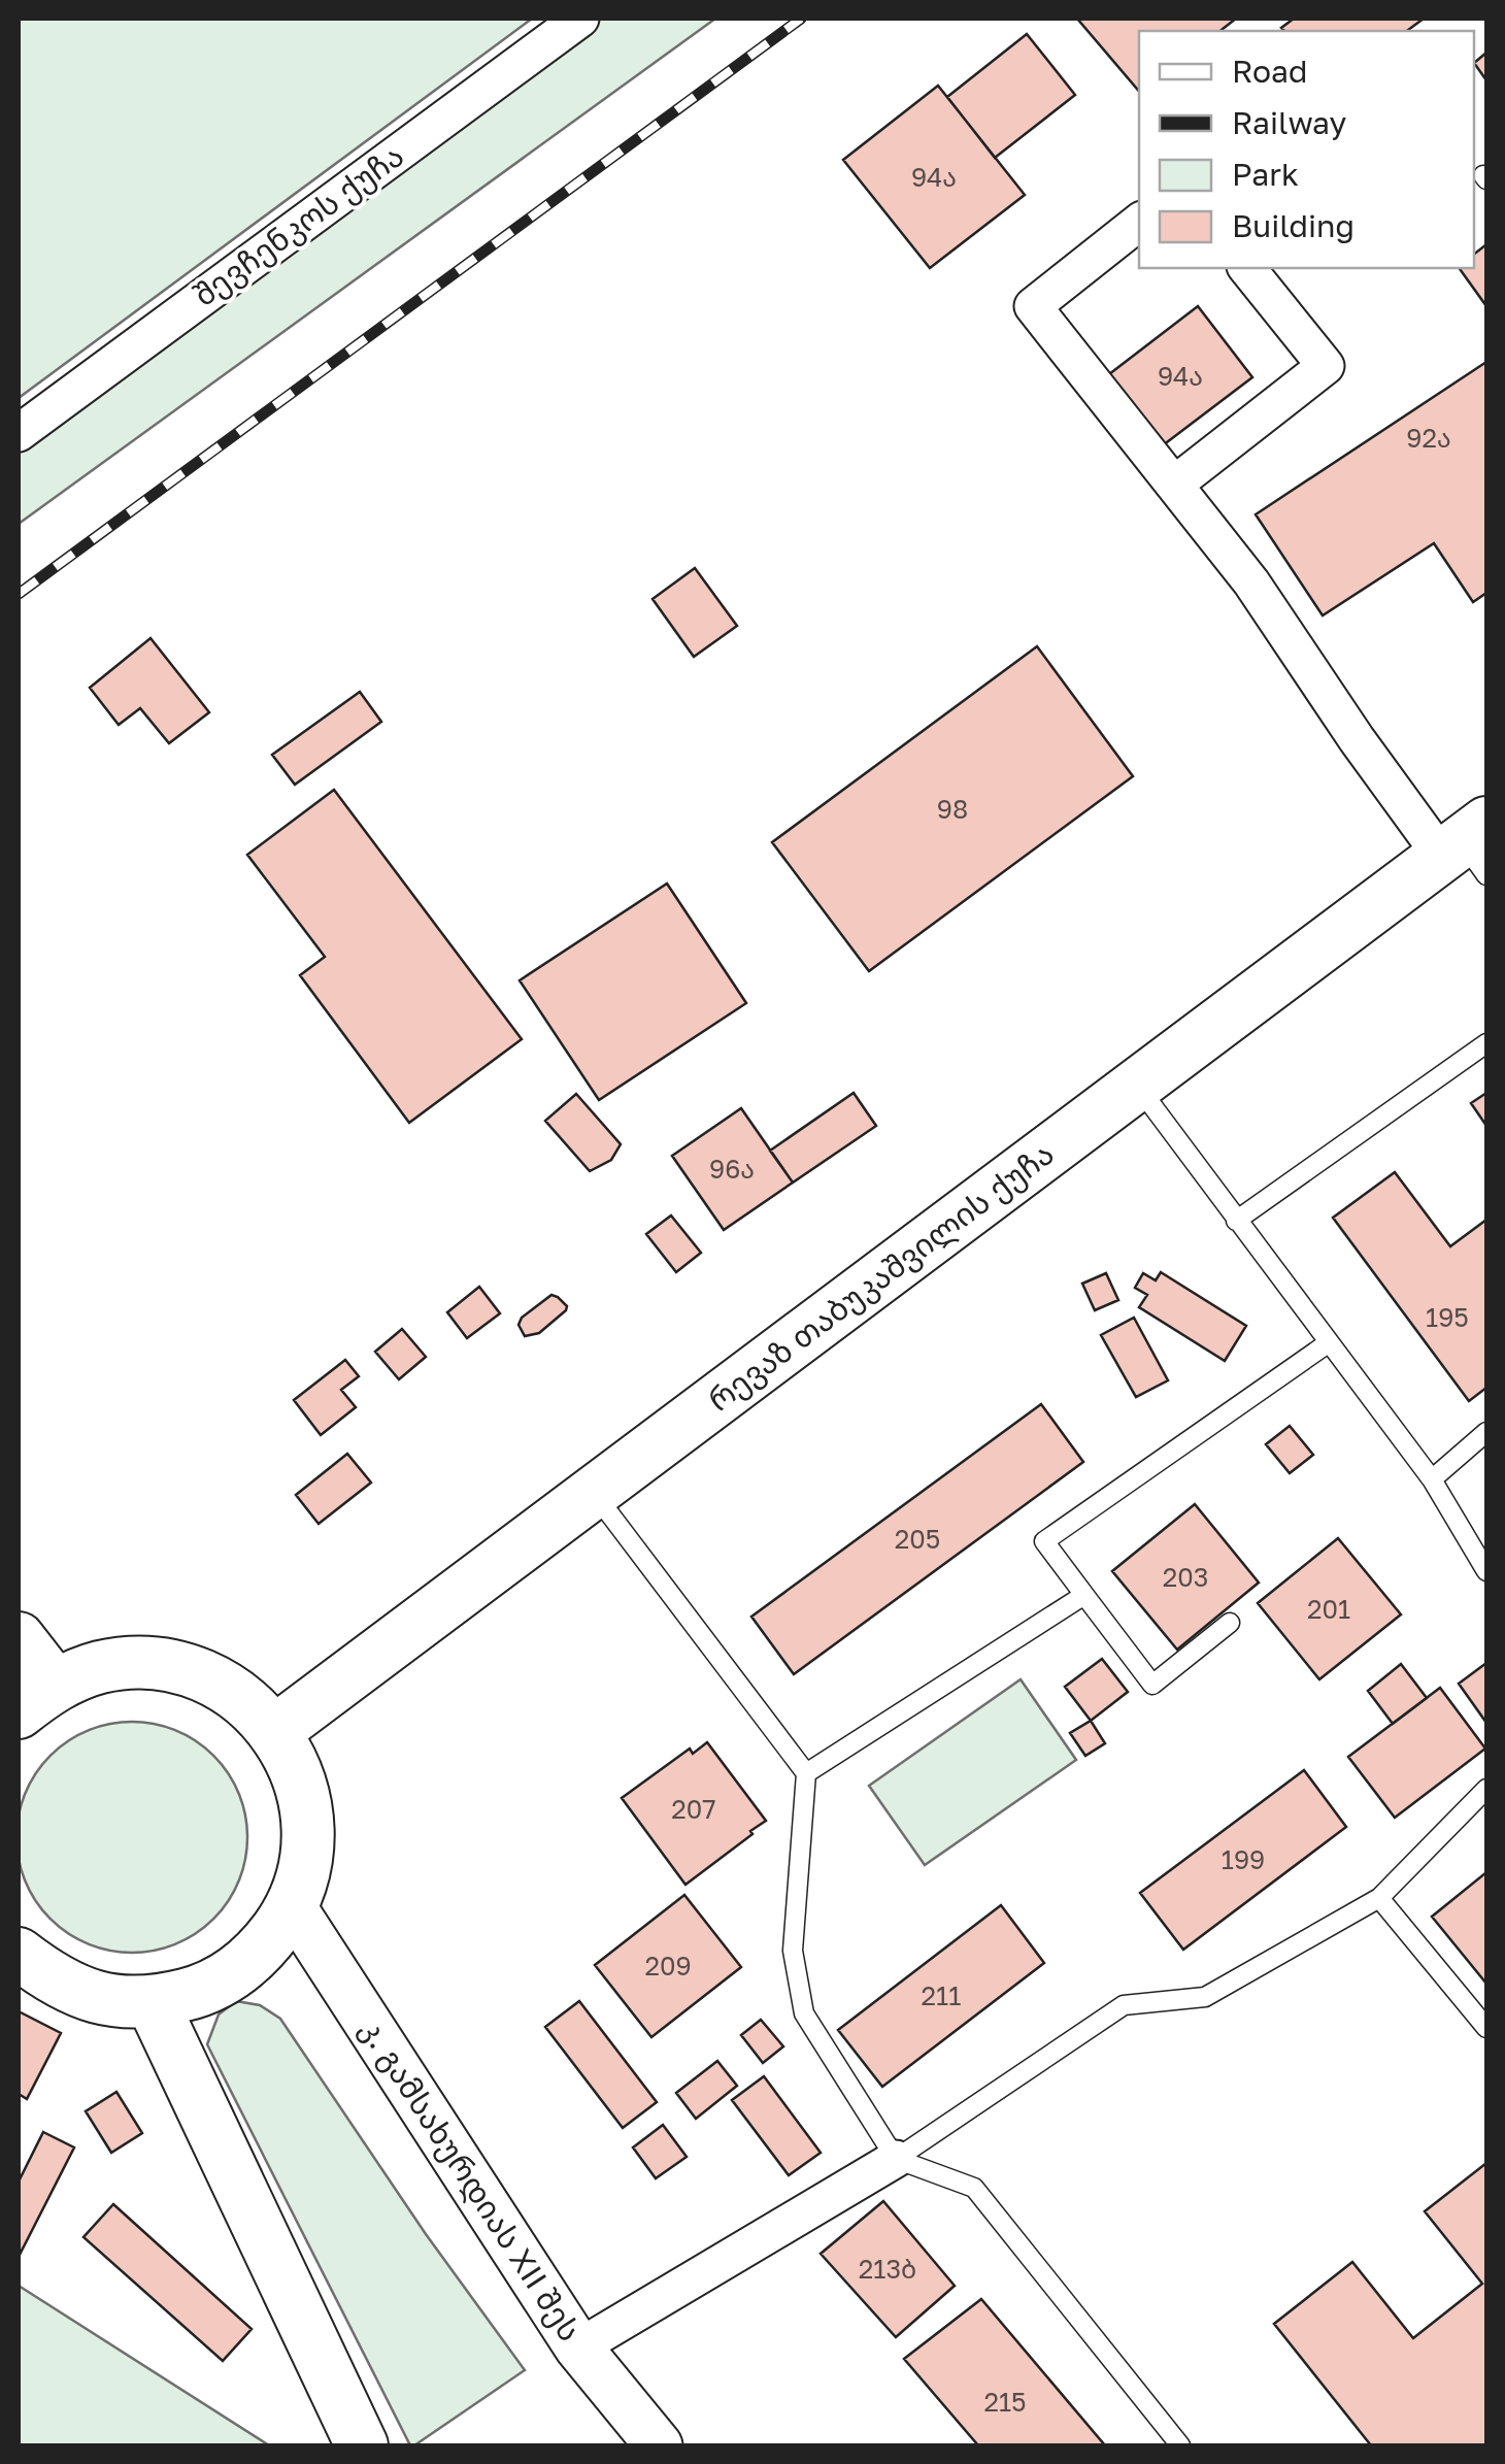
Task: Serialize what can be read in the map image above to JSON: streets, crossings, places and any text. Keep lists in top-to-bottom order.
{
  "streets": {
    "main road": ["რევაზ თაბუკაშვილის ქუჩა"],
    "street": ["შევჩენკოს ქუჩა", "კ. გამსახურდიას XII შეს"]
  },
  "house_numbers": [
    "94ა",
    "94ა",
    "92ა",
    "98",
    "96ა",
    "195",
    "205",
    "203",
    "201",
    "207",
    "199",
    "209",
    "211",
    "213ბ",
    "215"
  ],
  "legend": [
    "Road",
    "Railway",
    "Park",
    "Building"
  ]
}
